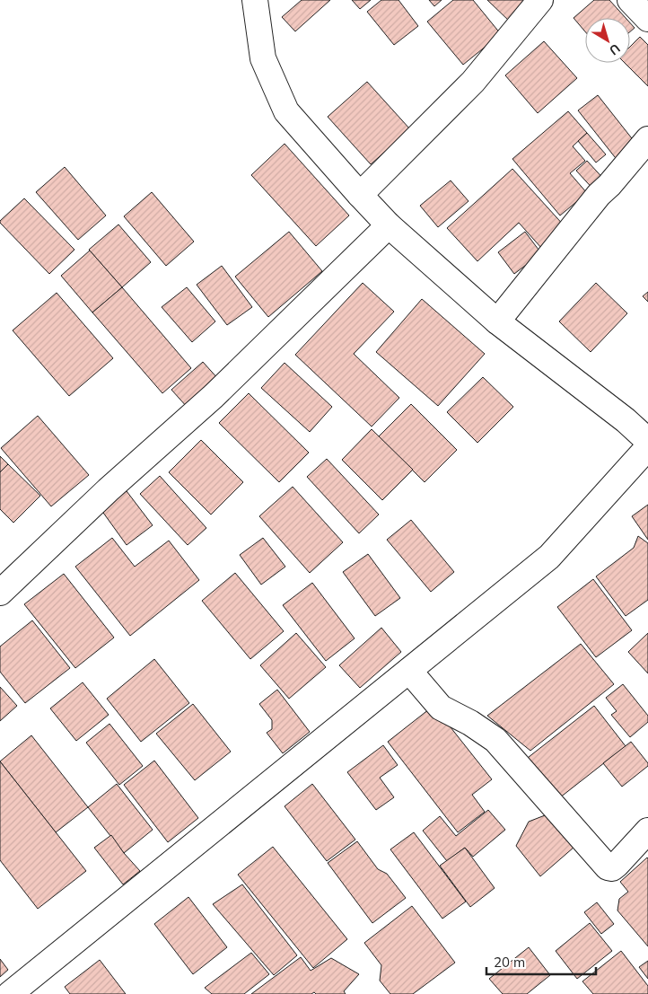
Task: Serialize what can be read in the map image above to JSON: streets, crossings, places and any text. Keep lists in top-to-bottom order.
{
  "scale_bar": "20 m",
  "north": "bottom right"
}
